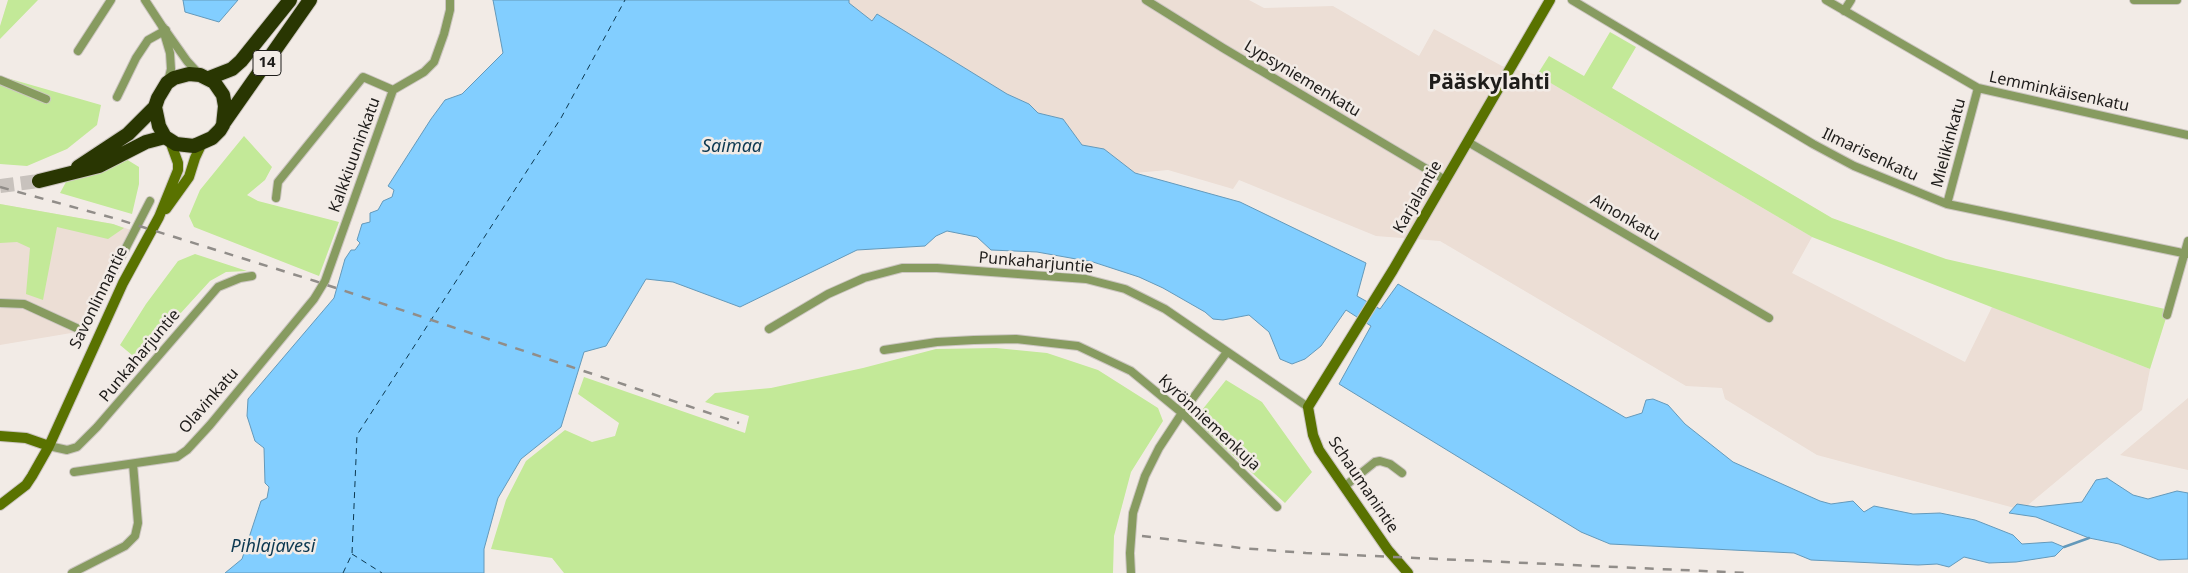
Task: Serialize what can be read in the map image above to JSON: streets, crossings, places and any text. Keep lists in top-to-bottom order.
{
  "streets": {
    "highway": ["14"],
    "street": [
      "Lypsyniemenkatu",
      "Lemminkäisenkatu",
      "Mielikinkatu",
      "Kalkkiuuninkatu",
      "Ilmarisenkatu",
      "Karjalantie",
      "Ainonkatu",
      "Punkaharjuntie",
      "Savonlinnantie",
      "Olavinkatu",
      "Kyrönniemenkuja",
      "Schaumanintie"
    ]
  },
  "crossings": [
    ["14", "Savonlinnantie"],
    ["Lypsyniemenkatu", "Karjalantie"],
    ["Lemminkäisenkatu", "Mielikinkatu"],
    ["Mielikinkatu", "Ilmarisenkatu"],
    ["Kalkkiuuninkatu", "Olavinkatu"],
    ["Karjalantie", "Ainonkatu"],
    ["Karjalantie", "Punkaharjuntie"],
    ["Karjalantie", "Schaumanintie"],
    ["Punkaharjuntie", "Savonlinnantie"],
    ["Punkaharjuntie", "Schaumanintie"]
  ],
  "districts": ["Pääskylahti"],
  "water": ["Saimaa", "Pihlajavesi"]
}
